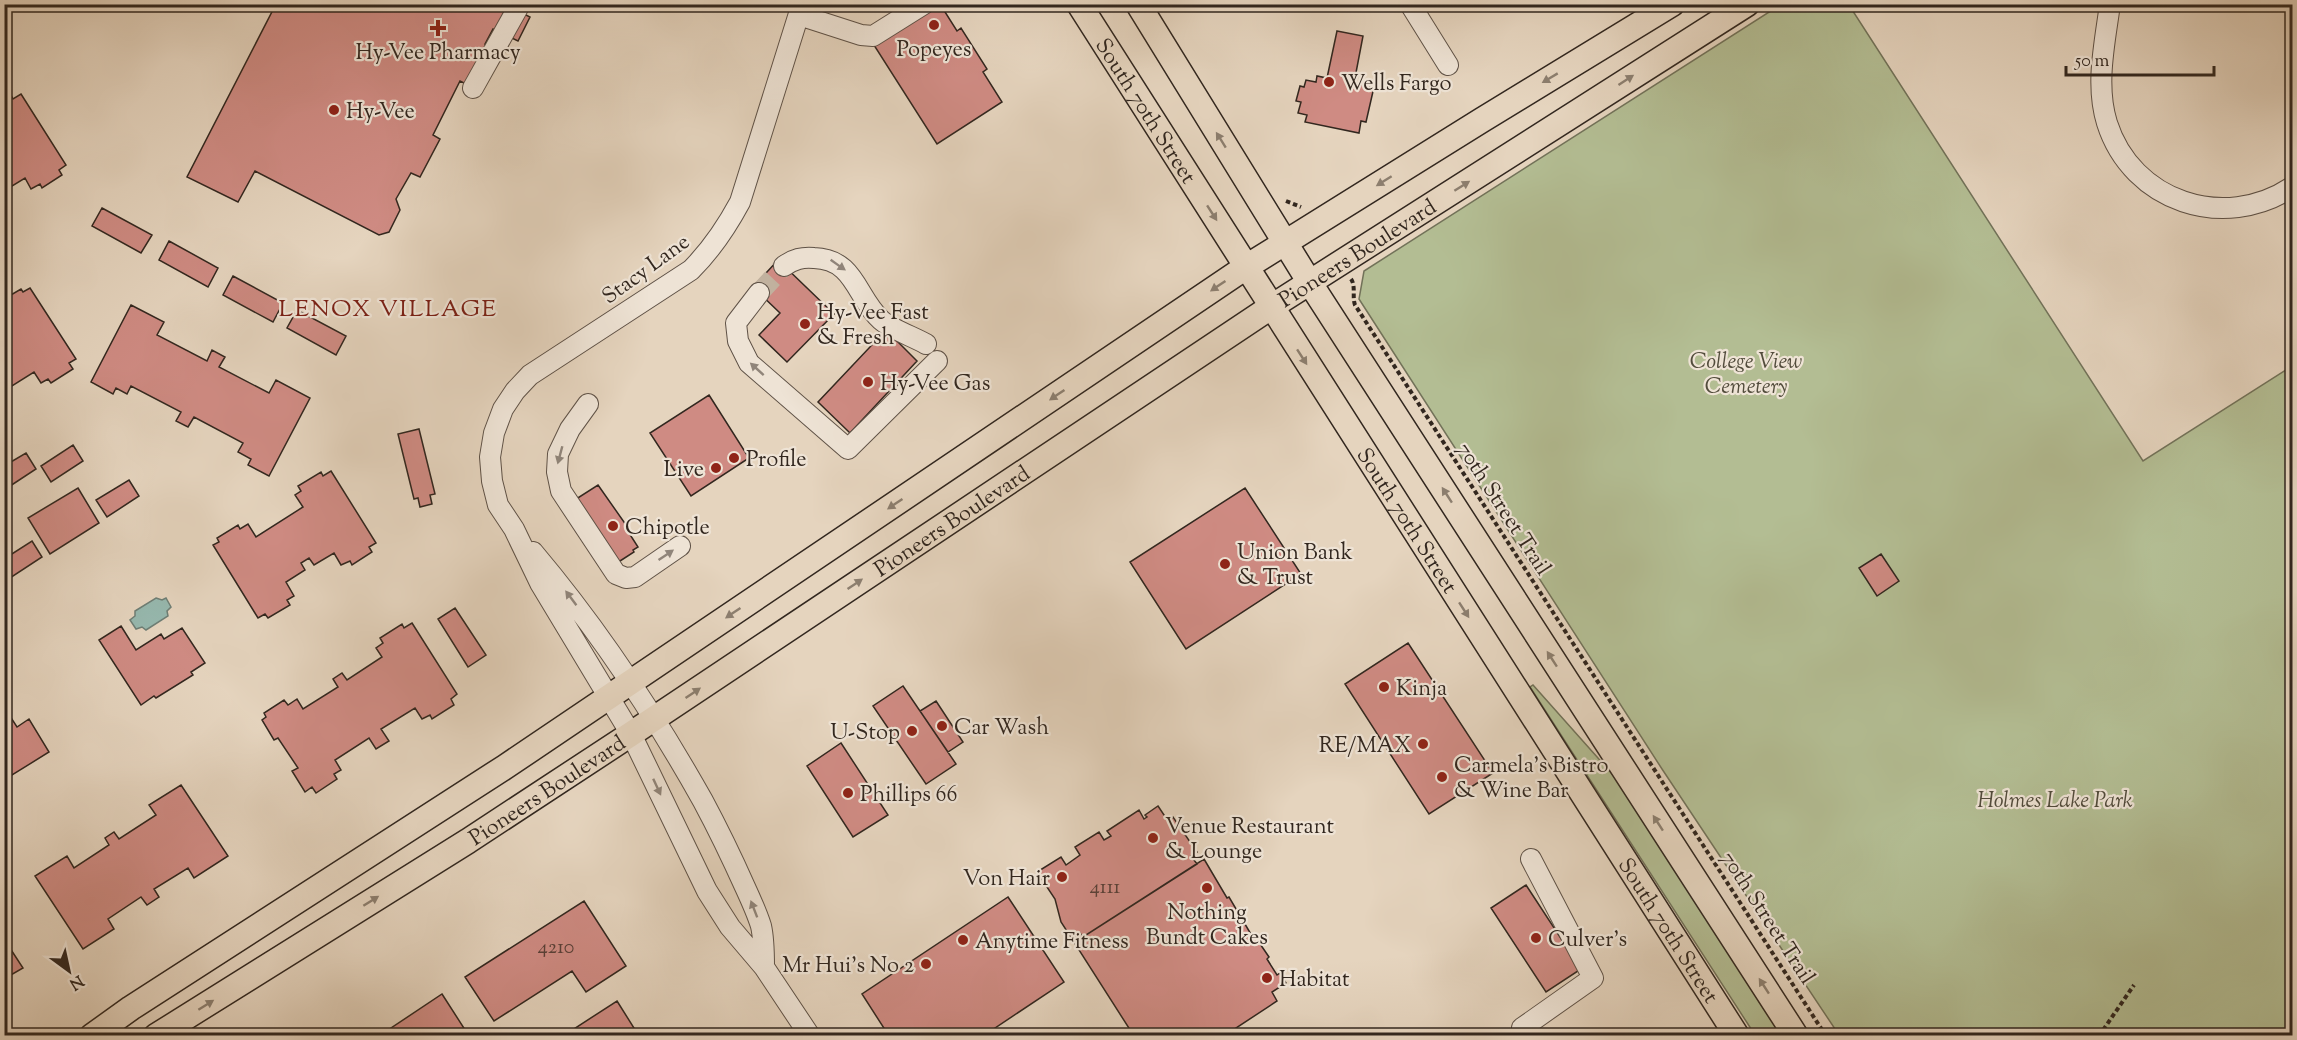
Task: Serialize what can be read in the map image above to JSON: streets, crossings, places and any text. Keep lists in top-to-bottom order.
{
  "streets": {
    "main road": ["South 70th Street", "Pioneers Boulevard"],
    "street": ["Stacy Lane"],
    "path": ["70th Street Trail"]
  },
  "crossings": [
    ["South 70th Street", "Pioneers Boulevard"],
    ["Pioneers Boulevard", "Stacy Lane"],
    ["Pioneers Boulevard", "70th Street Trail"]
  ],
  "districts": ["LENOX VILLAGE"],
  "parks": ["College View Cemetery", "Holmes Lake Park"],
  "places": {
    "other": [
      "Popeyes",
      "Wells Fargo",
      "Hy-Vee",
      "Hy-Vee Fast & Fresh",
      "Hy-Vee Gas",
      "Profile",
      "Live",
      "Chipotle",
      "Union Bank & Trust",
      "Kinja",
      "Car Wash",
      "U-Stop",
      "RE/MAX",
      "Carmela's Bistro & Wine Bar",
      "Phillips 66",
      "Venue Restaurant & Lounge",
      "Von Hair",
      "Nothing Bundt Cakes",
      "Culver's",
      "Anytime Fitness",
      "Mr Hui’s No 2",
      "Habitat"
    ],
    "health": ["Hy-Vee Pharmacy"]
  },
  "house_numbers": ["4111", "4210"],
  "scale_bar": "50 m",
  "north": "bottom right"
}
